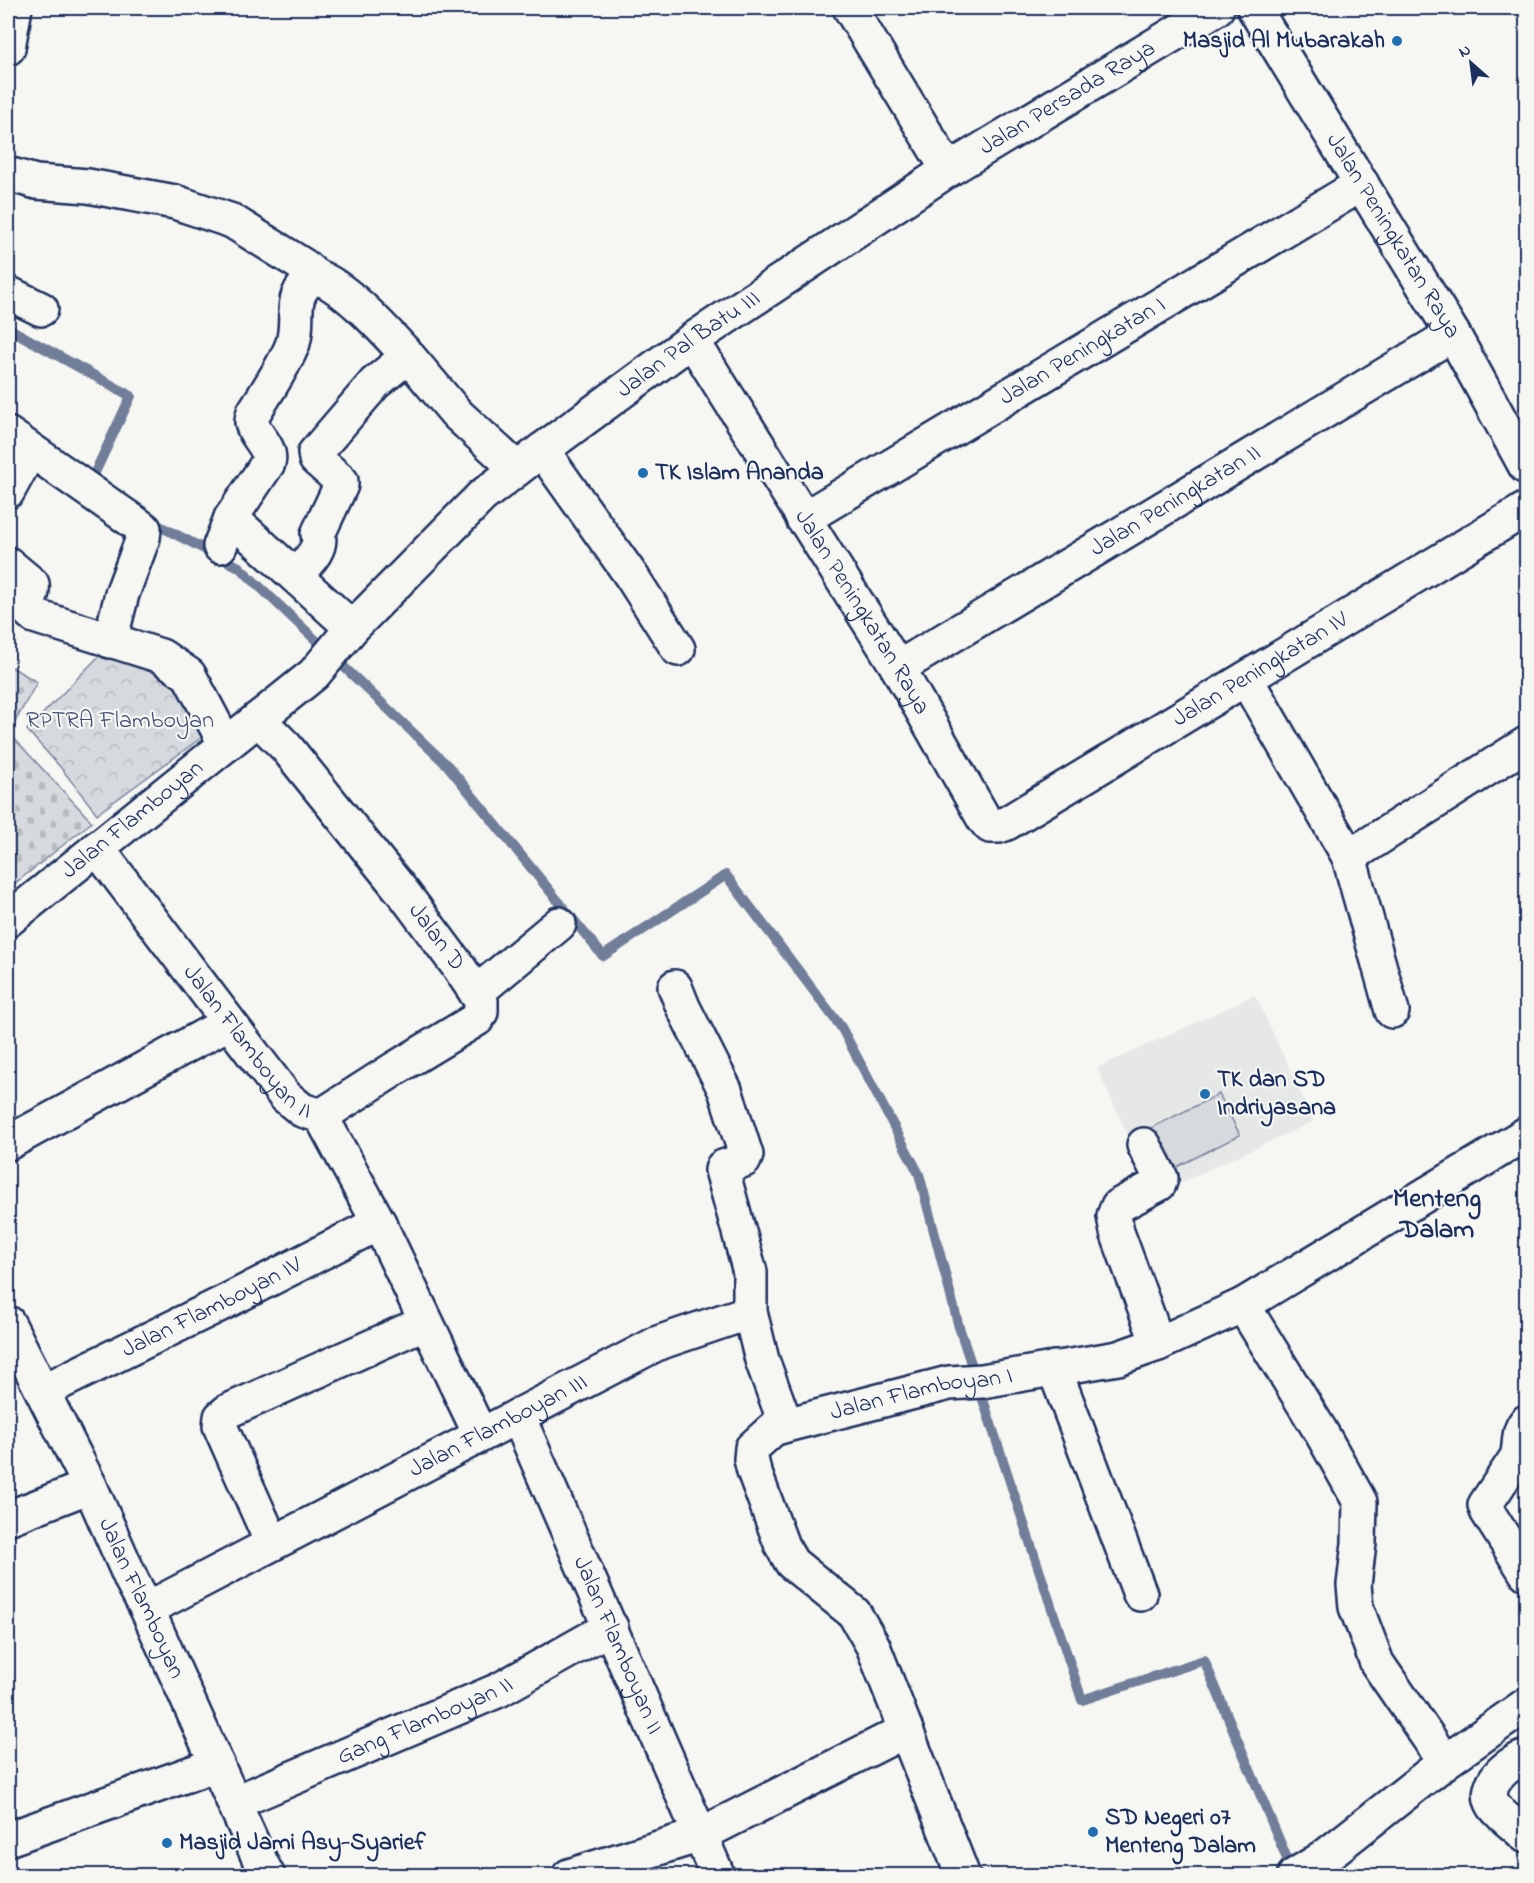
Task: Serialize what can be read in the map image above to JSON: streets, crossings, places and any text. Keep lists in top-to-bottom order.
{
  "streets": {
    "street": [
      "Jalan Persada Raya",
      "Jalan Peningkatan Raya",
      "Jalan Pal Batu III",
      "Jalan Peningkatan I",
      "Jalan Peningkatan II",
      "Jalan Peningkatan IV",
      "Jalan Flamboyan",
      "Jalan D",
      "Jalan Flamboyan II",
      "Jalan Flamboyan IV",
      "Jalan Flamboyan I",
      "Jalan Flamboyan III",
      "Gang Flamboyan II"
    ]
  },
  "crossings": [
    ["Jalan Persada Raya", "Jalan Pal Batu III"],
    ["Jalan Peningkatan Raya", "Jalan Pal Batu III"],
    ["Jalan Peningkatan Raya", "Jalan Peningkatan I"],
    ["Jalan Peningkatan Raya", "Jalan Peningkatan II"],
    ["Jalan Peningkatan Raya", "Jalan Peningkatan IV"],
    ["Jalan Pal Batu III", "Jalan Flamboyan"],
    ["Jalan Flamboyan", "Jalan D"],
    ["Jalan Flamboyan", "Jalan Flamboyan II"],
    ["Jalan Flamboyan", "Jalan Flamboyan IV"],
    ["Jalan Flamboyan", "Jalan Flamboyan III"],
    ["Jalan Flamboyan", "Gang Flamboyan II"],
    ["Jalan D", "Jalan Flamboyan II"],
    ["Jalan Flamboyan II", "Jalan Flamboyan IV"],
    ["Jalan Flamboyan II", "Jalan Flamboyan III"],
    ["Jalan Flamboyan II", "Gang Flamboyan II"]
  ],
  "districts": ["Menteng Dalam"],
  "parks": ["RPTRA Flamboyan"],
  "places": [
    "Masjid Al Mubarakah",
    "TK Islam Ananda",
    "TK dan SD Indriyasana",
    "SD Negeri 07 Menteng Dalam",
    "Masjid Jami Asy-Syarief"
  ],
  "north": "top left"
}
